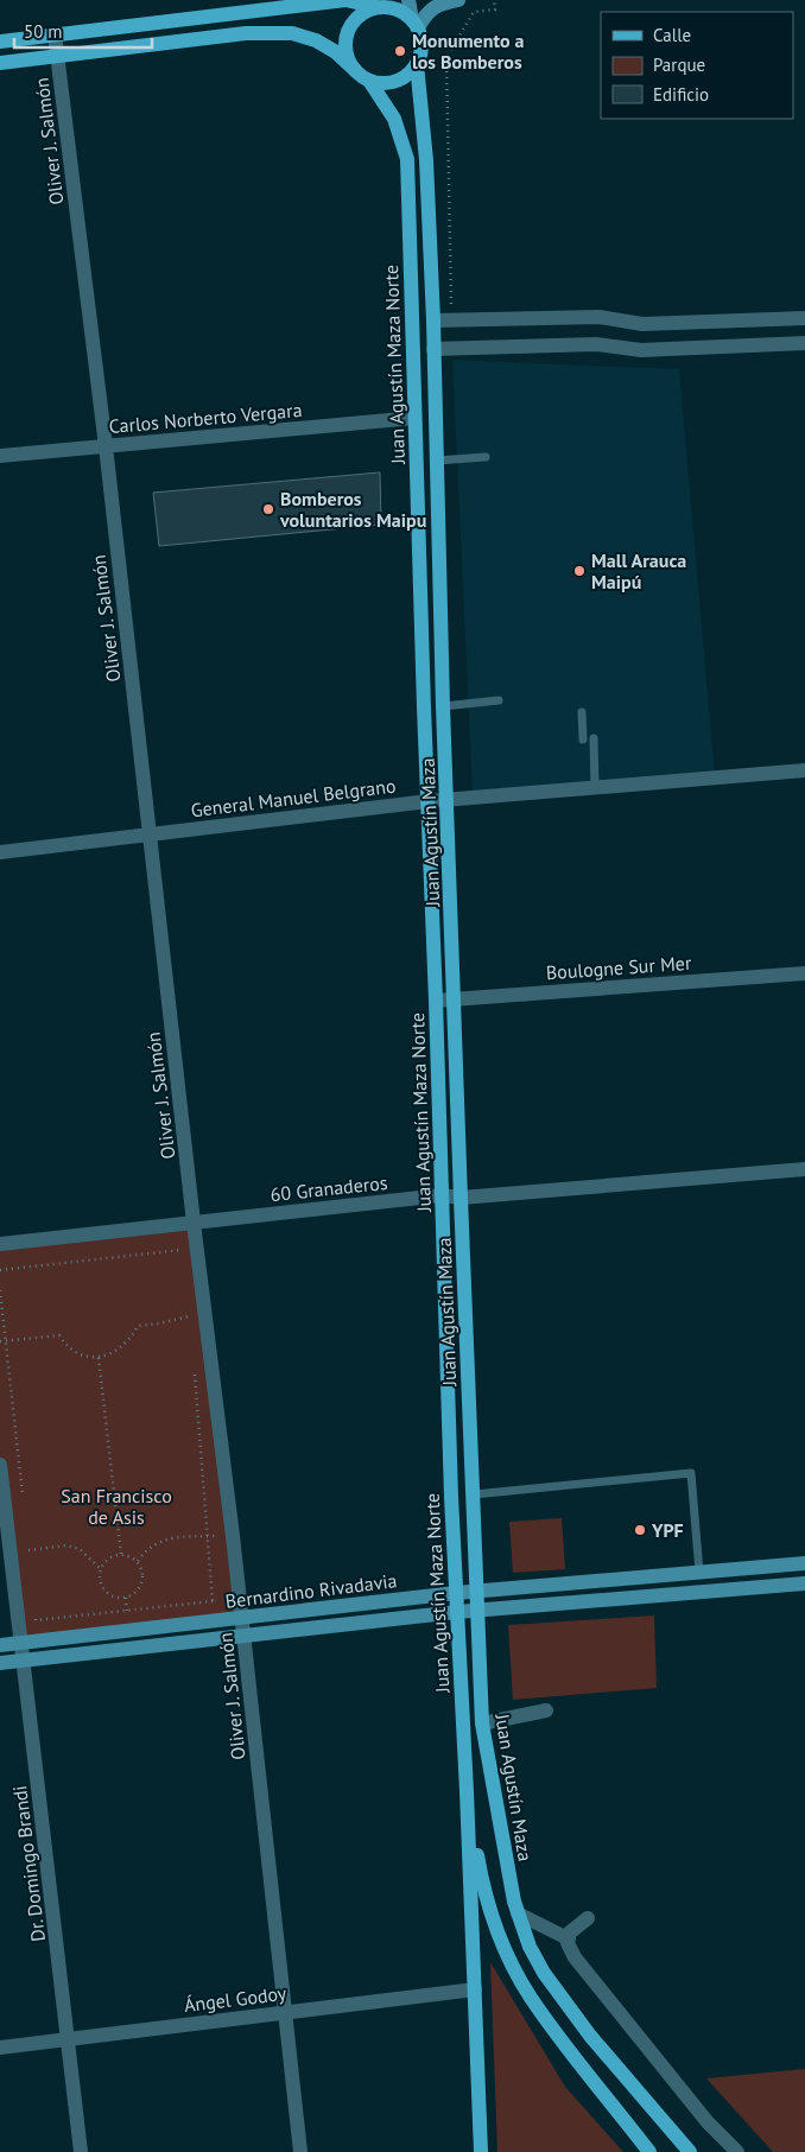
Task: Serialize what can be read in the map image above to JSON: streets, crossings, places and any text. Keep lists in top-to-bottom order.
{
  "streets": {
    "main road": ["Juan Agustín Maza Norte", "Juan Agustín Maza"],
    "street": [
      "Oliver J. Salmón",
      "Carlos Norberto Vergara",
      "General Manuel Belgrano",
      "Boulogne Sur Mer",
      "60 Granaderos",
      "Bernardino Rivadavia",
      "Dr. Domingo Brandi",
      "Ángel Godoy"
    ]
  },
  "crossings": [
    ["Oliver J. Salmón", "Carlos Norberto Vergara"],
    ["Oliver J. Salmón", "General Manuel Belgrano"],
    ["Oliver J. Salmón", "60 Granaderos"],
    ["Oliver J. Salmón", "Bernardino Rivadavia"],
    ["Oliver J. Salmón", "Ángel Godoy"],
    ["Juan Agustín Maza Norte", "Carlos Norberto Vergara"],
    ["Juan Agustín Maza Norte", "General Manuel Belgrano"],
    ["Juan Agustín Maza Norte", "Juan Agustín Maza"],
    ["Juan Agustín Maza Norte", "Boulogne Sur Mer"],
    ["Juan Agustín Maza Norte", "60 Granaderos"],
    ["Juan Agustín Maza Norte", "Bernardino Rivadavia"],
    ["Juan Agustín Maza Norte", "Ángel Godoy"],
    ["General Manuel Belgrano", "Juan Agustín Maza"],
    ["Juan Agustín Maza", "Boulogne Sur Mer"],
    ["Juan Agustín Maza", "60 Granaderos"],
    ["Juan Agustín Maza", "Bernardino Rivadavia"],
    ["Bernardino Rivadavia", "Dr. Domingo Brandi"],
    ["Dr. Domingo Brandi", "Ángel Godoy"]
  ],
  "parks": ["San Francisco de Asis"],
  "places": [
    "Monumento a los Bomberos",
    "Bomberos voluntarios Maipu",
    "Mall Arauca Maipú",
    "YPF"
  ],
  "legend": ["Calle", "Parque", "Edificio"],
  "scale_bar": "50 m"
}
